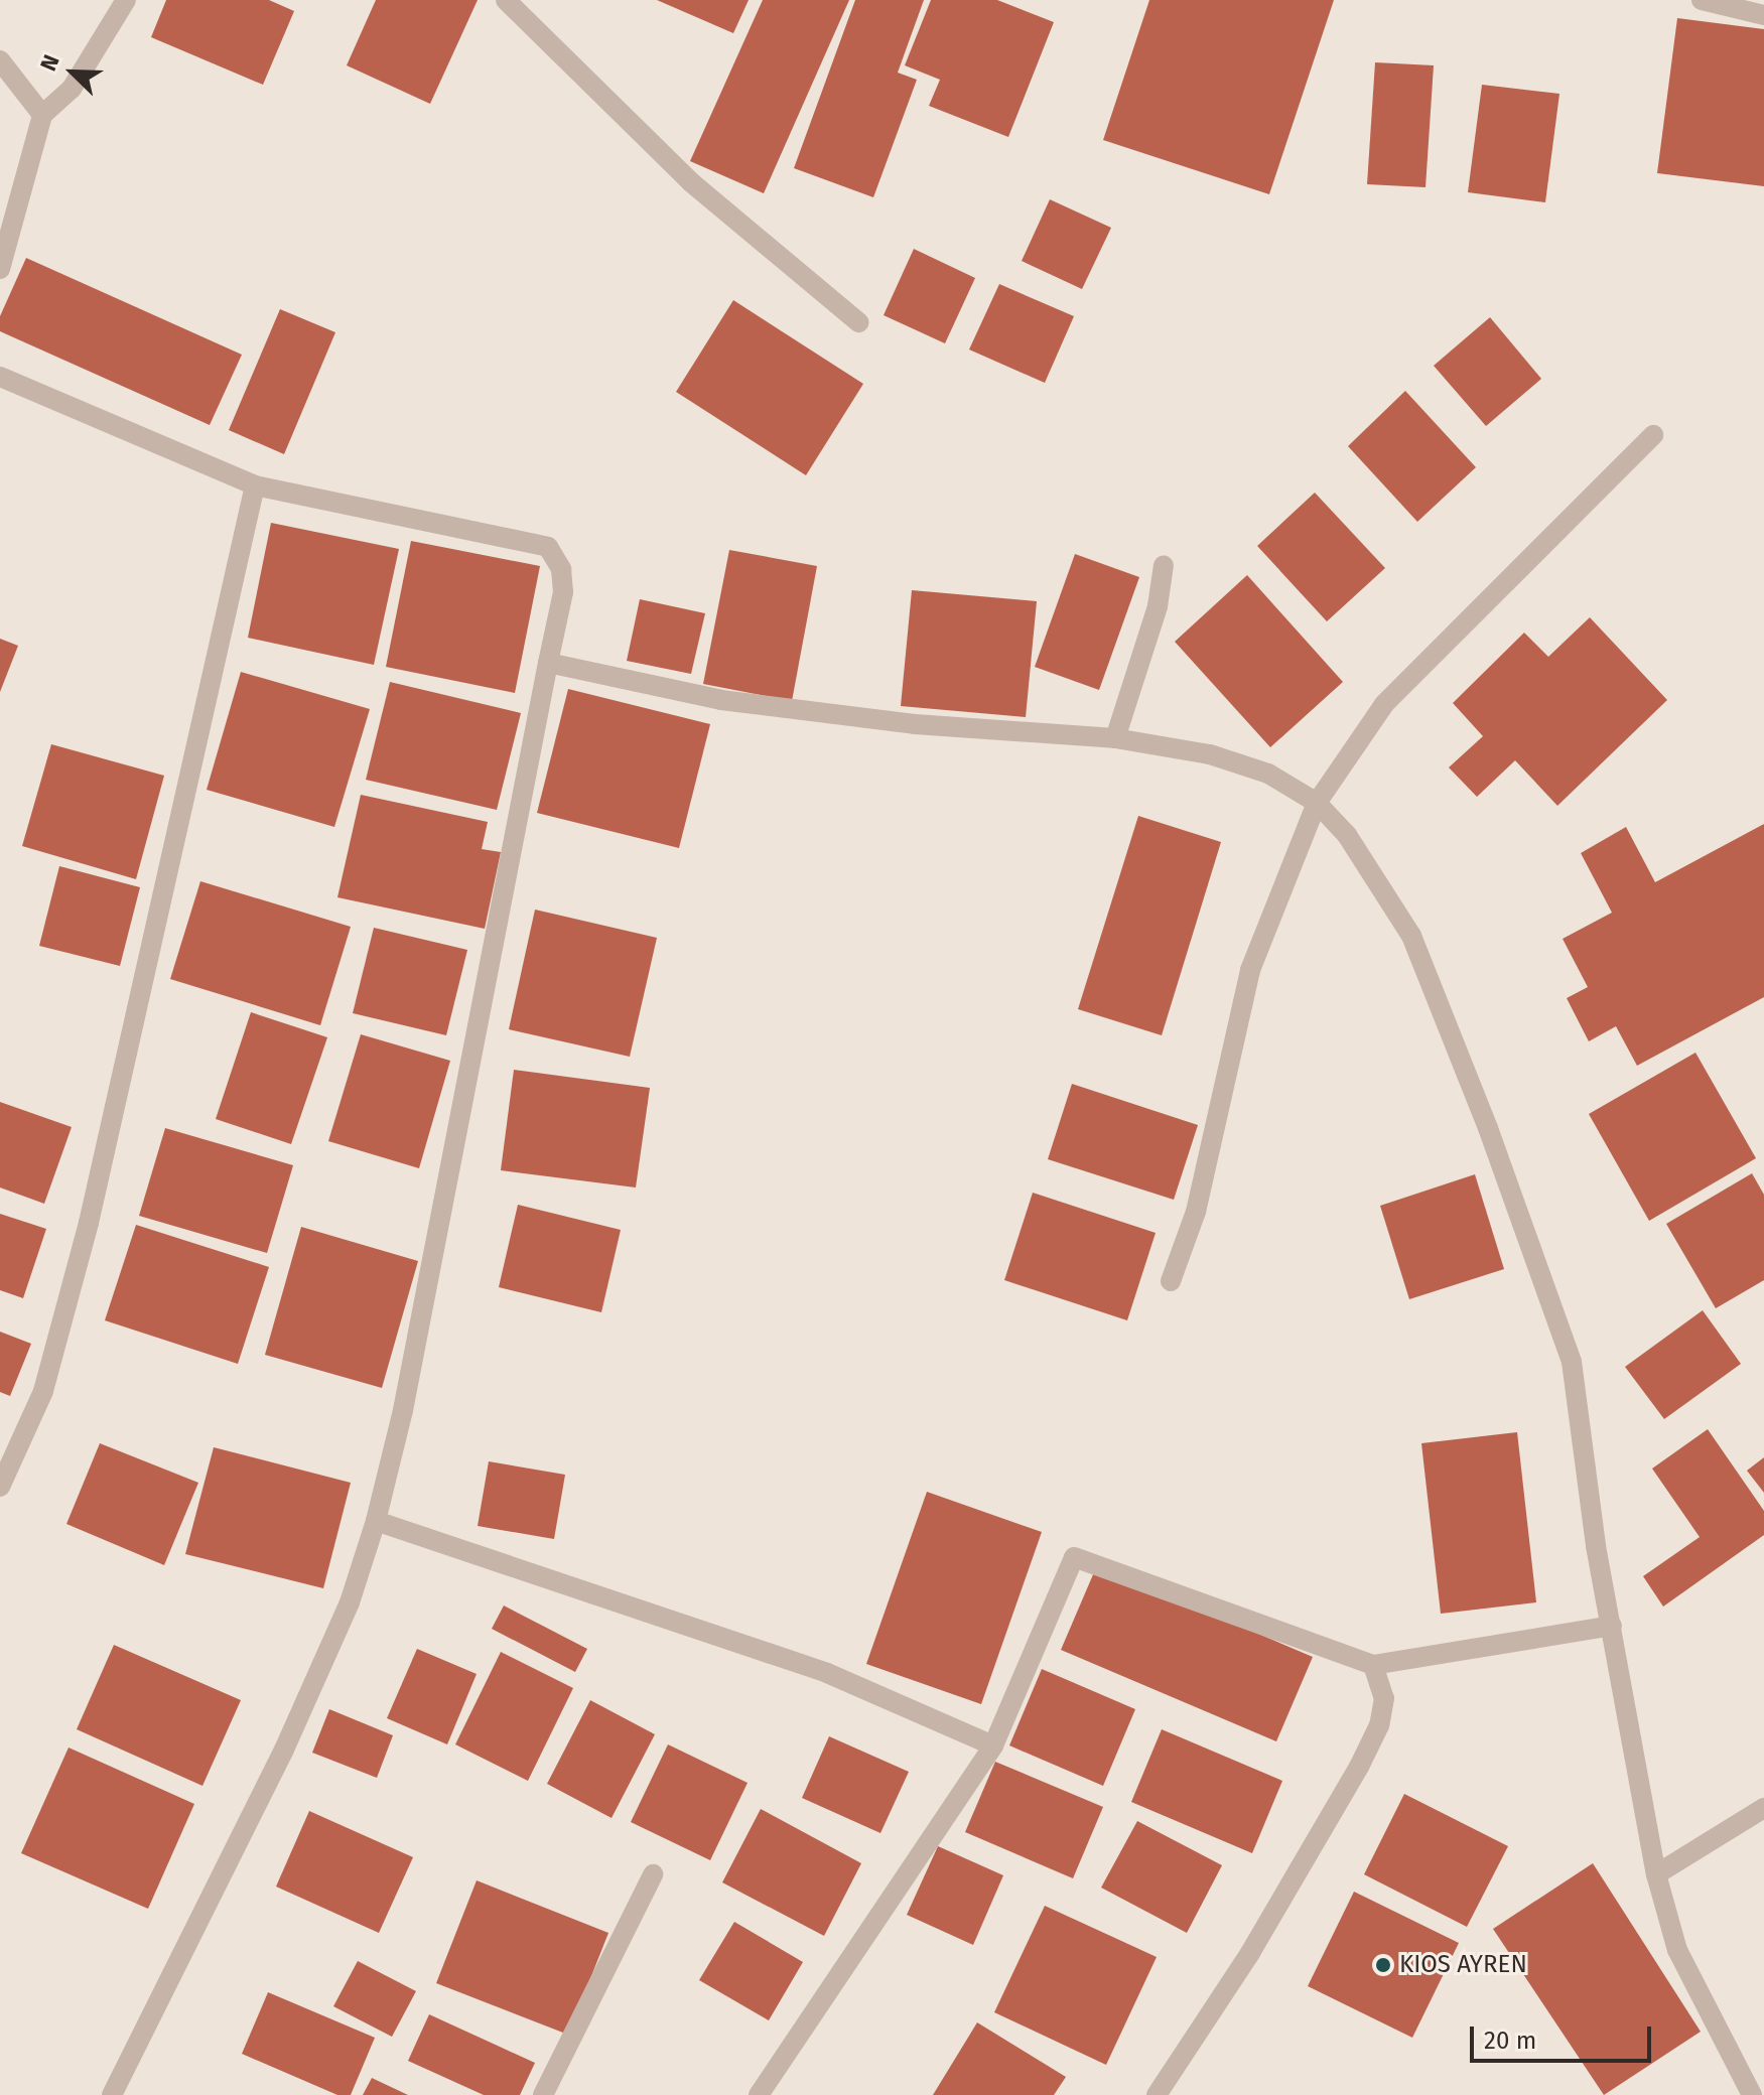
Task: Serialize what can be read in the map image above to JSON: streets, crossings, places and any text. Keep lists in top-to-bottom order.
{
  "places": ["KIOS AYREN"],
  "scale_bar": "20 m",
  "north": "top left"
}
